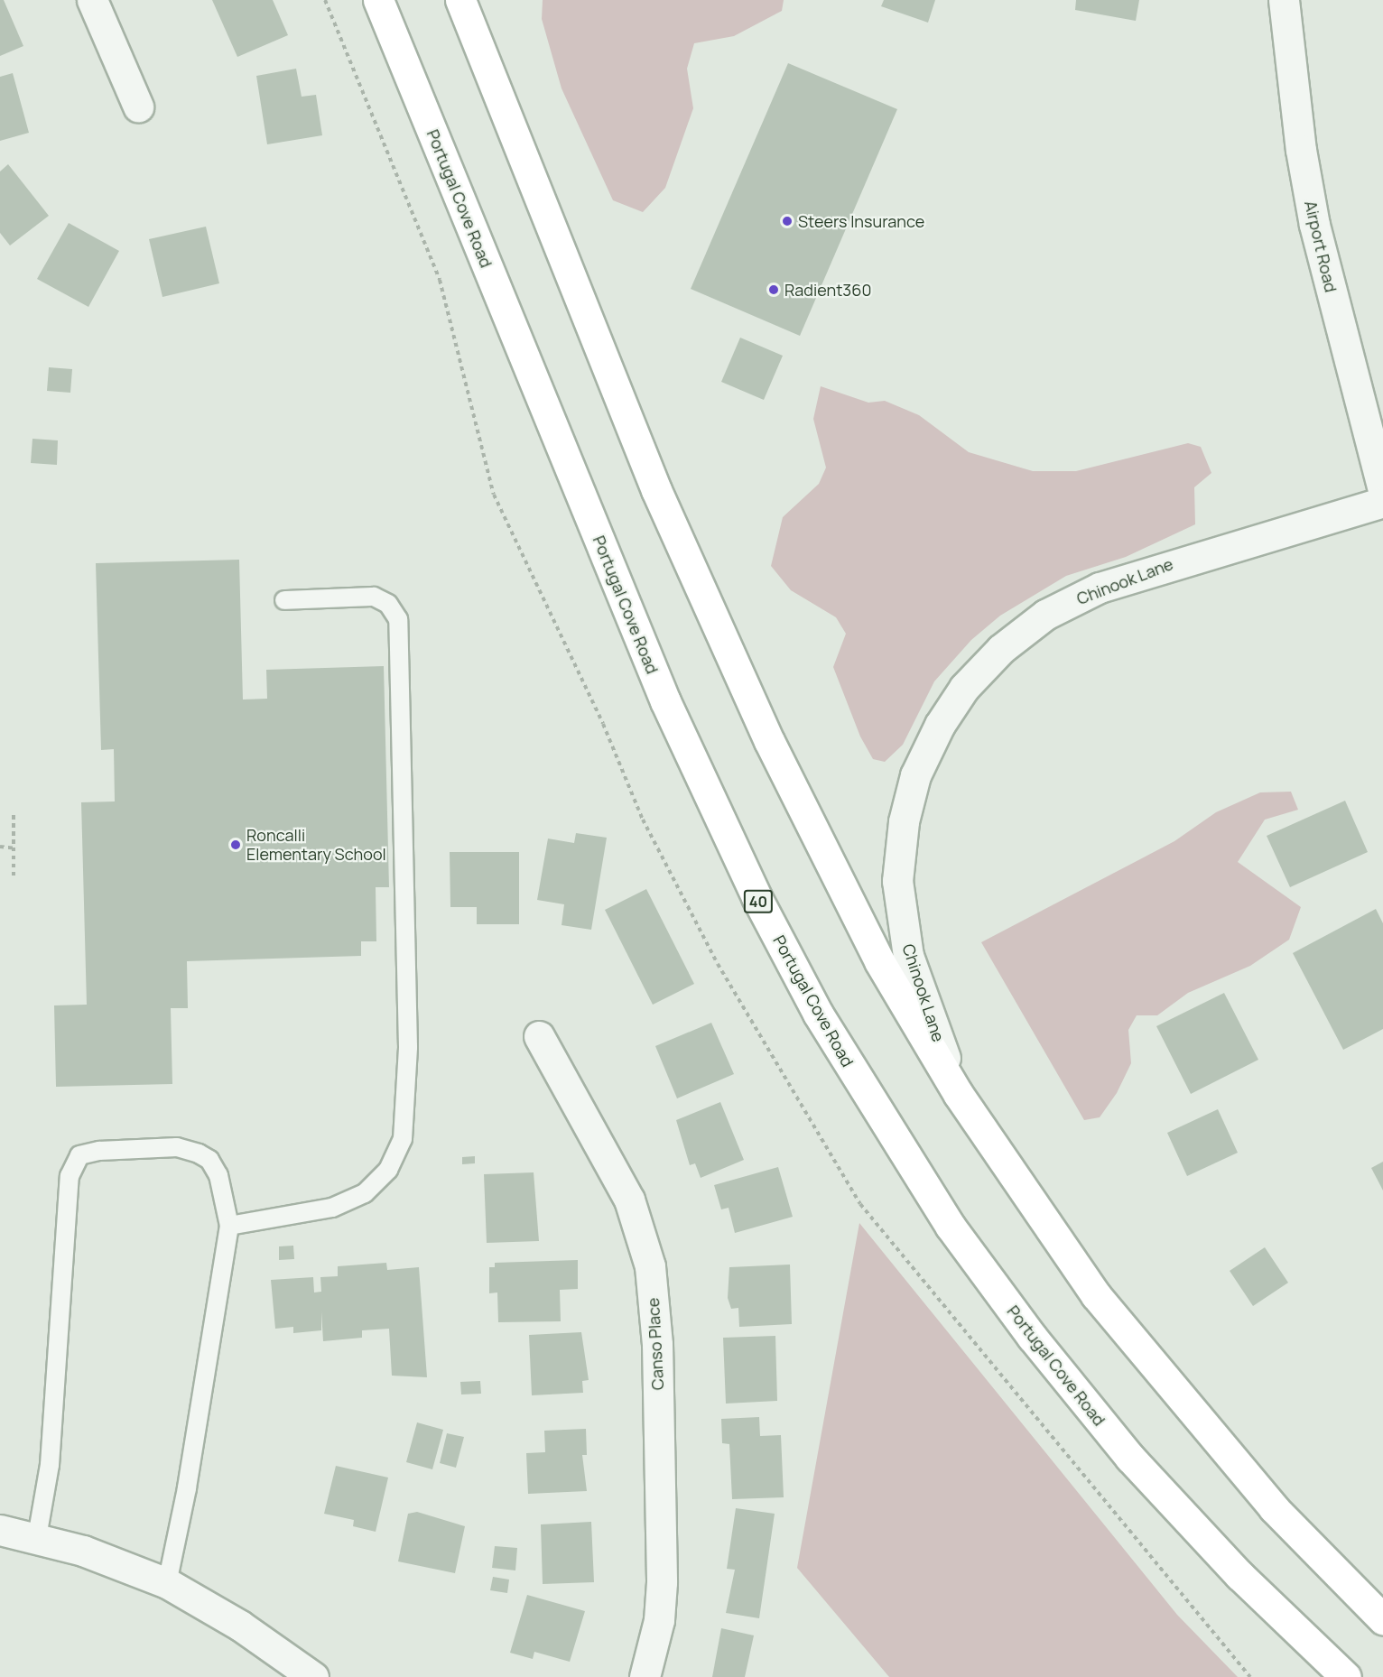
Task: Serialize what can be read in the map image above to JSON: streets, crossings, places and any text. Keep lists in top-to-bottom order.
{
  "streets": {
    "main road": ["Portugal Cove Road", "40"],
    "street": ["Airport Road", "Chinook Lane", "Canso Place"]
  },
  "places": ["Steers Insurance", "Radient360", "Roncalli Elementary School"]
}
